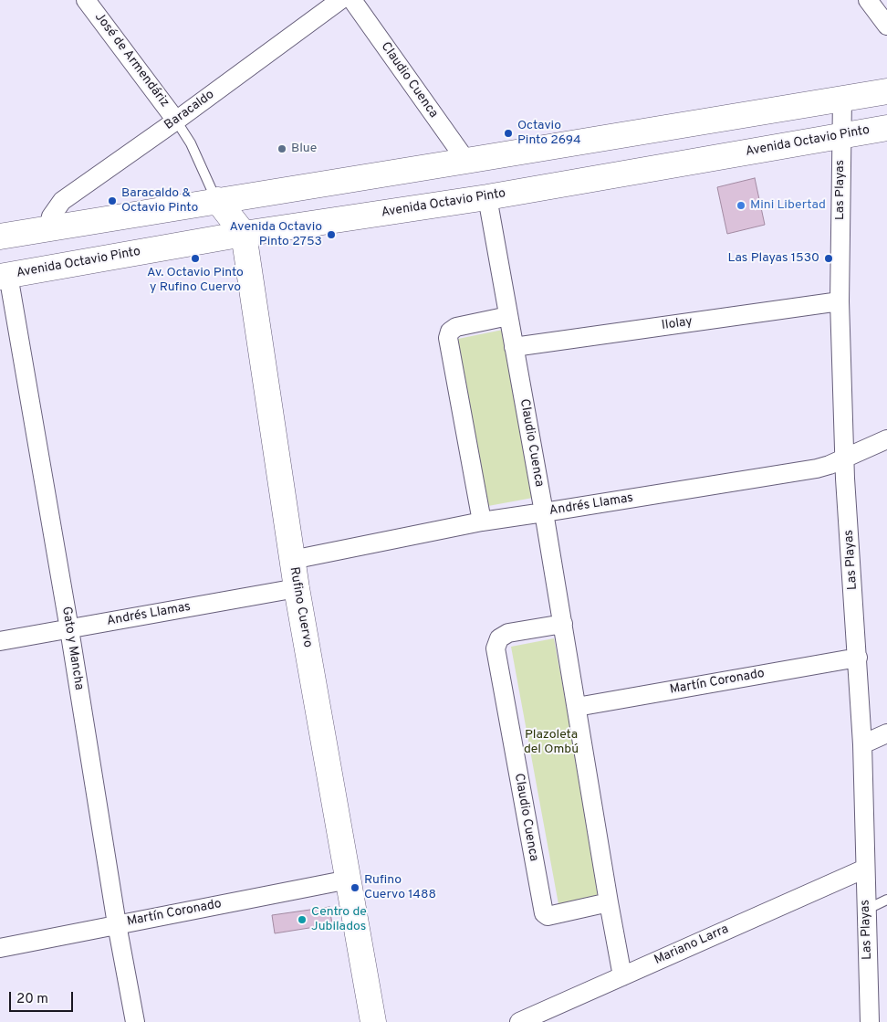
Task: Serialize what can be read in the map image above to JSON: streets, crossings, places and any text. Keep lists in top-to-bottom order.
{
  "streets": {
    "main road": ["Avenida Octavio Pinto", "Rufino Cuervo"],
    "street": [
      "José de Armendáriz",
      "Claudio Cuenca",
      "Baracaldo",
      "Las Playas",
      "Ilolay",
      "Andrés Llamas",
      "Gato y Mancha",
      "Martín Coronado",
      "Mariano Larra"
    ]
  },
  "crossings": [
    ["José de Armendáriz", "Baracaldo"],
    ["Claudio Cuenca", "Avenida Octavio Pinto"],
    ["Claudio Cuenca", "Ilolay"],
    ["Claudio Cuenca", "Andrés Llamas"],
    ["Claudio Cuenca", "Martín Coronado"],
    ["Claudio Cuenca", "Mariano Larra"],
    ["Avenida Octavio Pinto", "Las Playas"],
    ["Avenida Octavio Pinto", "Rufino Cuervo"],
    ["Avenida Octavio Pinto", "Gato y Mancha"],
    ["Las Playas", "Ilolay"],
    ["Las Playas", "Andrés Llamas"],
    ["Las Playas", "Martín Coronado"],
    ["Las Playas", "Mariano Larra"],
    ["Andrés Llamas", "Rufino Cuervo"],
    ["Andrés Llamas", "Gato y Mancha"],
    ["Rufino Cuervo", "Martín Coronado"],
    ["Gato y Mancha", "Martín Coronado"]
  ],
  "parks": ["Plazoleta del Ombú"],
  "places": [
    "Octavio Pinto 2694",
    "Blue",
    "Baracaldo & Octavio Pinto",
    "Mini Libertad",
    "Avenida Octavio Pinto 2753",
    "Av. Octavio Pinto y Rufino Cuervo",
    "Las Playas 1530",
    "Rufino Cuervo 1488",
    "Centro de Jubilados"
  ],
  "scale_bar": "20 m"
}
